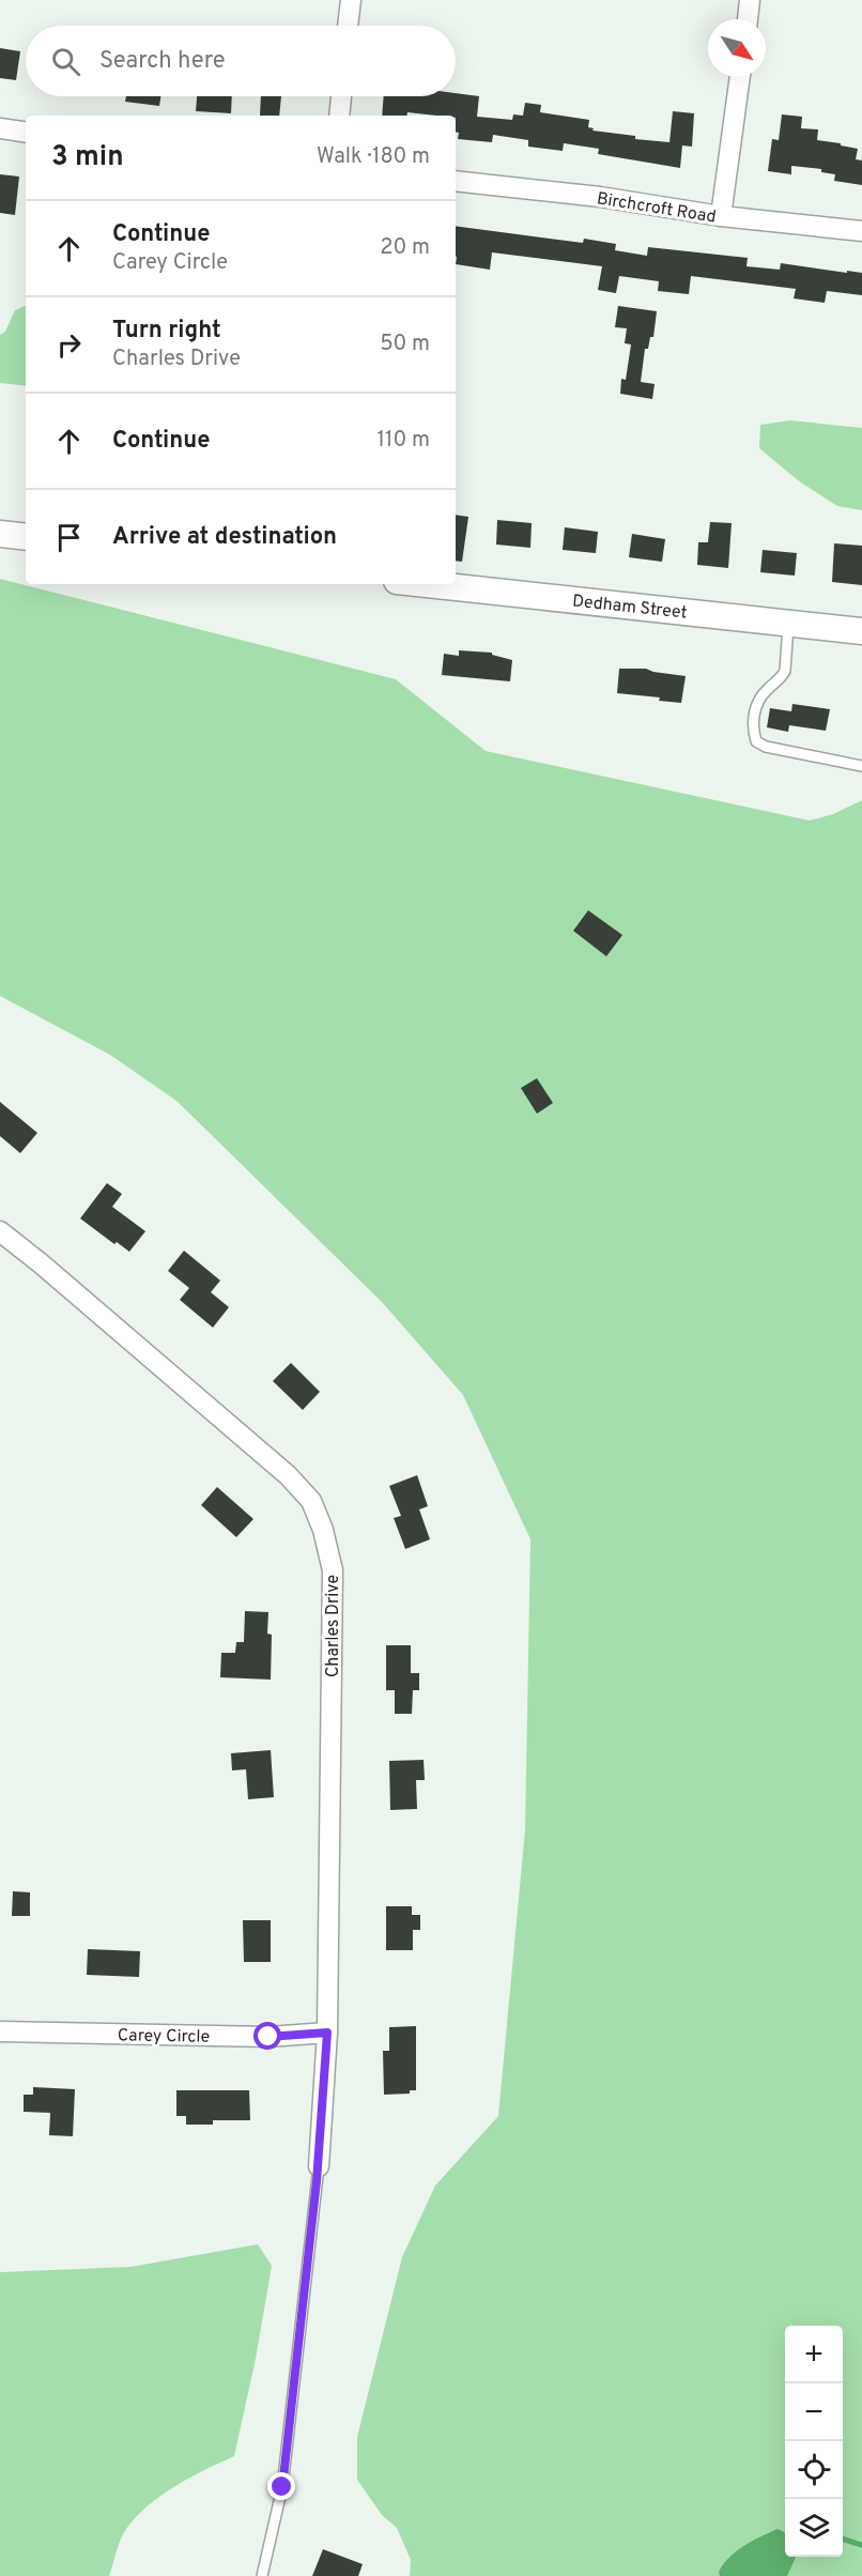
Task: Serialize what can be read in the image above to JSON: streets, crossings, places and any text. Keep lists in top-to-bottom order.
{
  "streets": {
    "main road": ["Dedham Street"],
    "street": ["Birchcroft Road", "Charles Drive", "Carey Circle"]
  },
  "crossings": [
    ["Charles Drive", "Carey Circle"]
  ],
  "north": "bottom right",
  "page": {
    "search": "Search here",
    "heading": ["3 min", "Walk · 180 m"],
    "list": [
      ["Continue", "Carey Circle", "20 m"],
      ["Turn right", "Charles Drive", "50 m"],
      ["Continue", "110 m"],
      "Arrive at destination"
    ],
    "map_buttons": ["+", "−"]
  }
}
